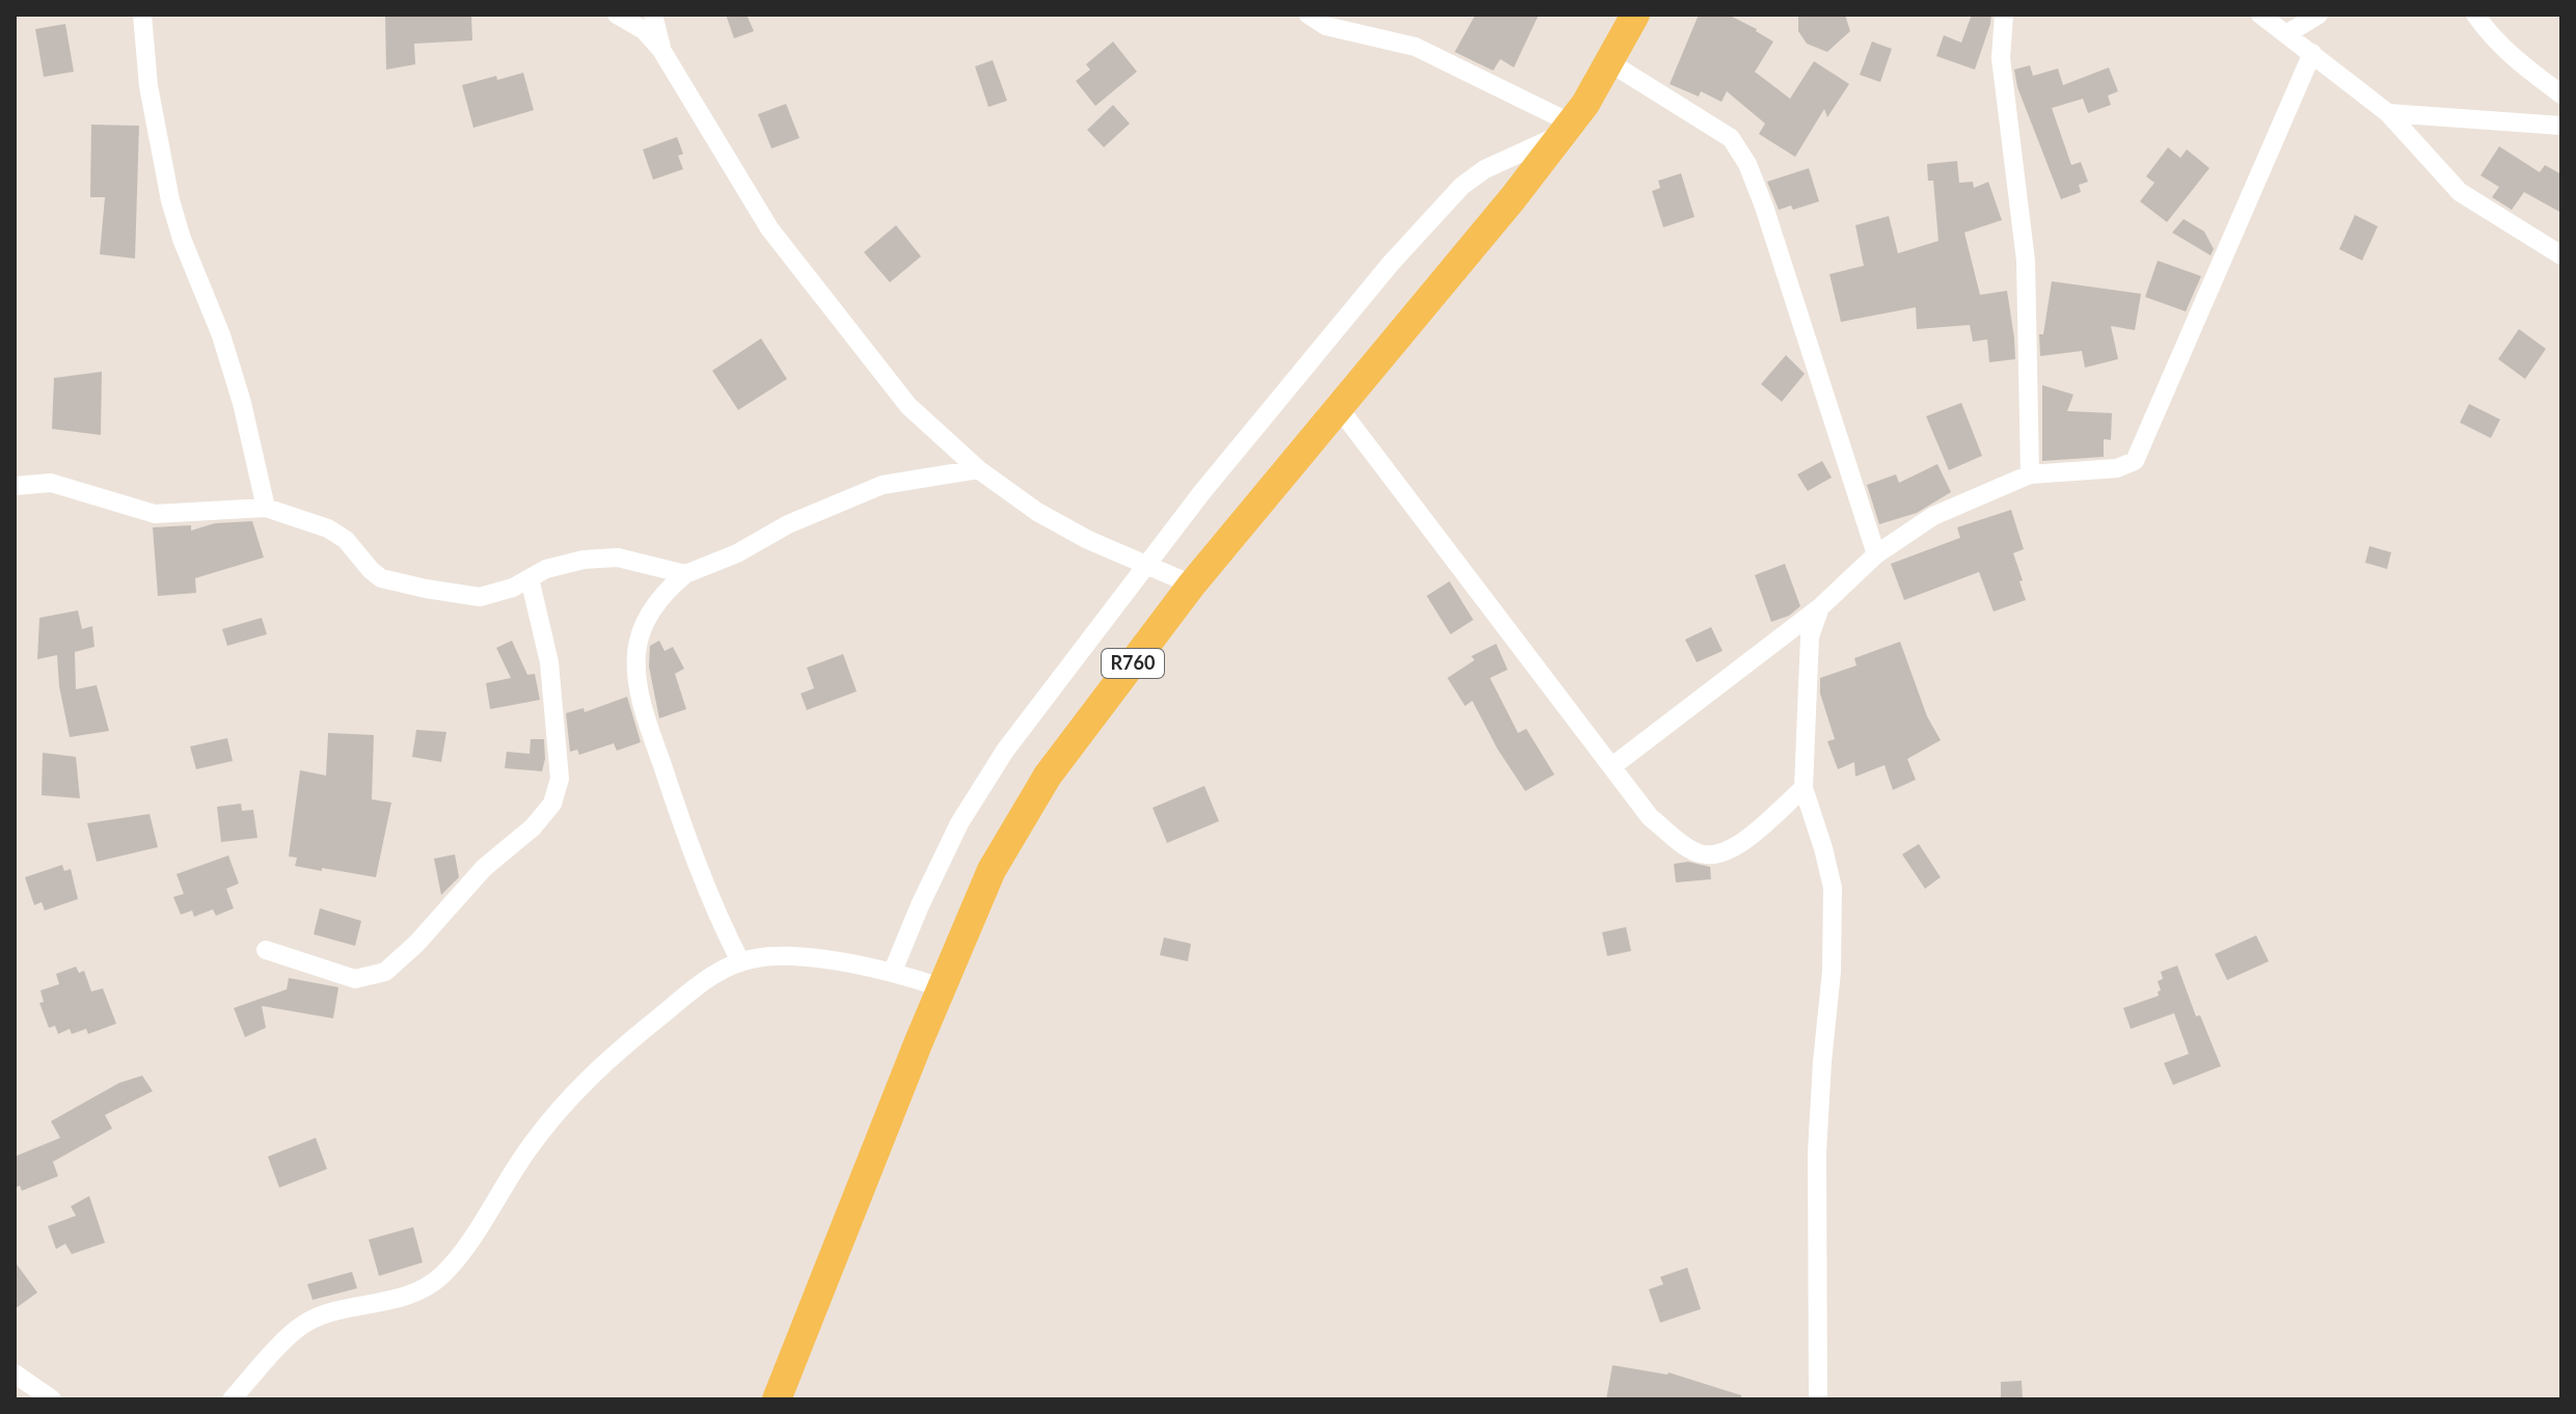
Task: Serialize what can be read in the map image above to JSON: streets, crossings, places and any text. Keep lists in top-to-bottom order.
{
  "streets": {
    "main road": ["R760"]
  }
}
